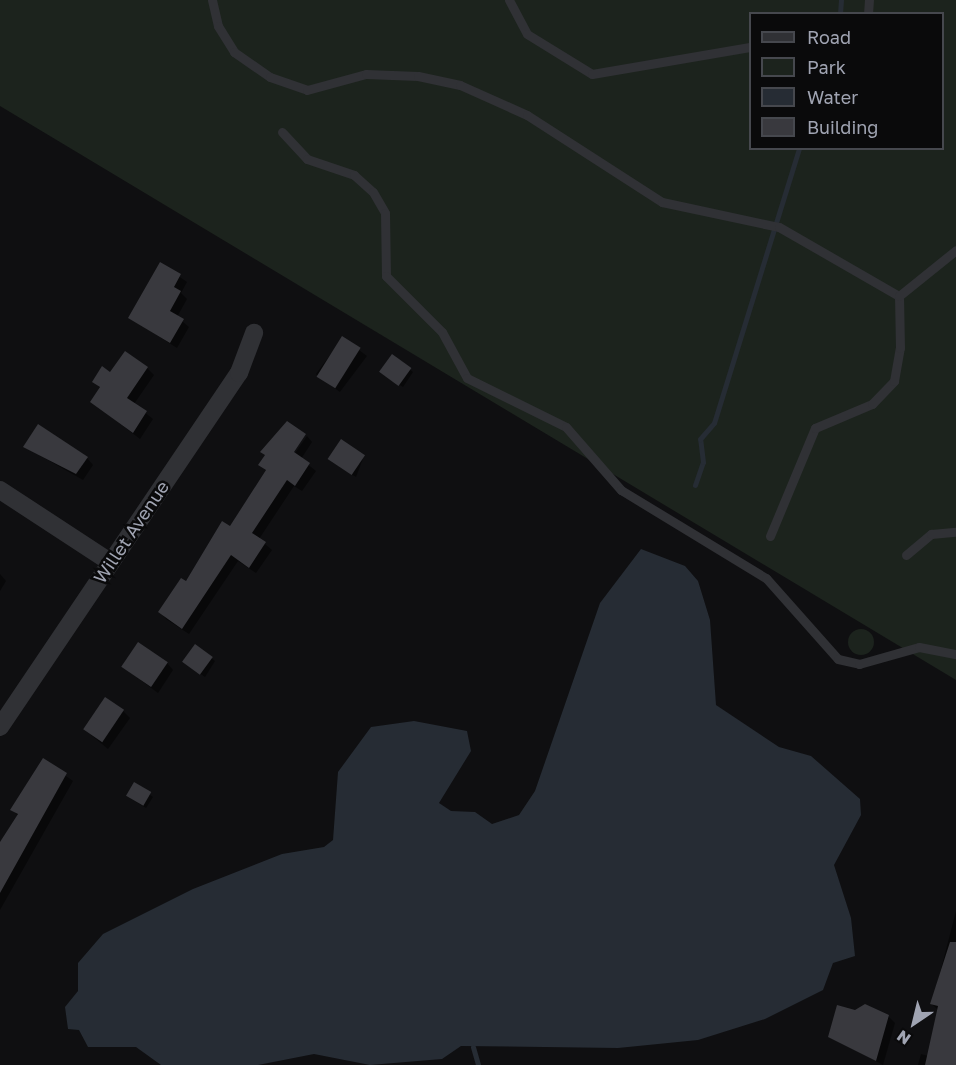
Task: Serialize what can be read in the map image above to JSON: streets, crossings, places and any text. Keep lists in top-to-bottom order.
{
  "streets": {
    "street": ["Willet Avenue"]
  },
  "legend": [
    "Road",
    "Park",
    "Water",
    "Building"
  ],
  "north": "bottom left"
}
